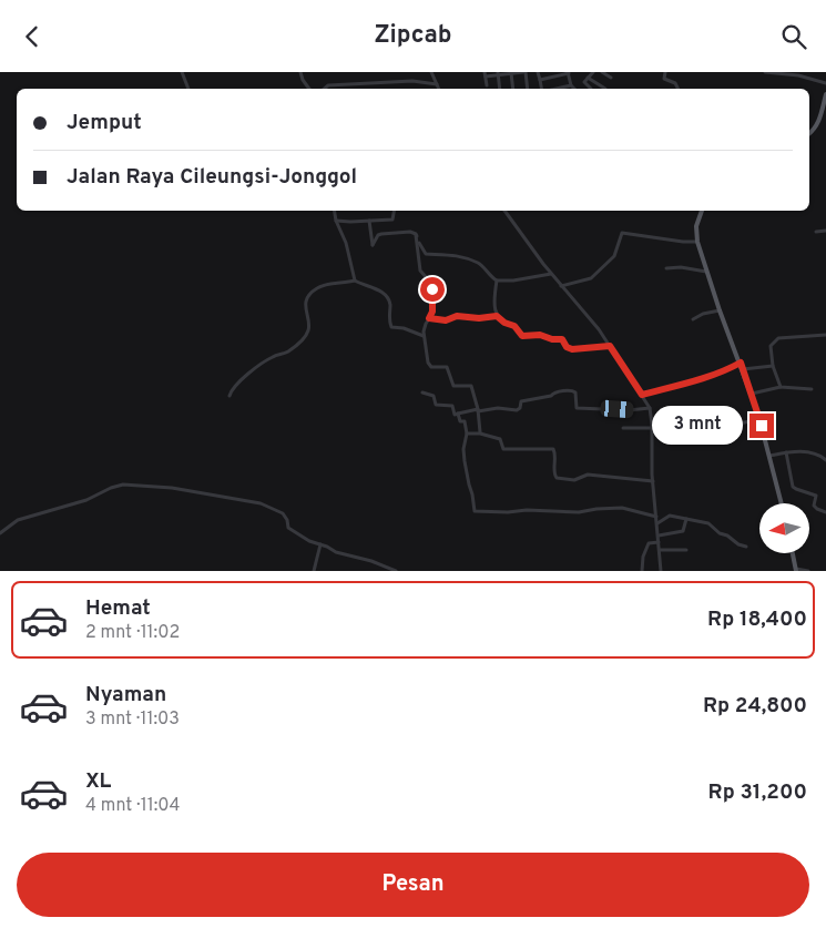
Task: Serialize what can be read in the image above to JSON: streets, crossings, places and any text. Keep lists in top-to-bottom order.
{
  "north": "left",
  "page": {
    "header": "Zipcab",
    "banner": ["Jemput", "Jalan Raya Cileungsi-Jonggol"],
    "bubble": "3 mnt",
    "list": [
      {
        "name": "Hemat",
        "note": "2 mnt · 11:02",
        "value": "Rp 18,400"
      },
      {
        "name": "Nyaman",
        "note": "3 mnt · 11:03",
        "value": "Rp 24,800"
      },
      {
        "name": "XL",
        "note": "4 mnt · 11:04",
        "value": "Rp 31,200"
      }
    ],
    "buttons": "Pesan"
  }
}
